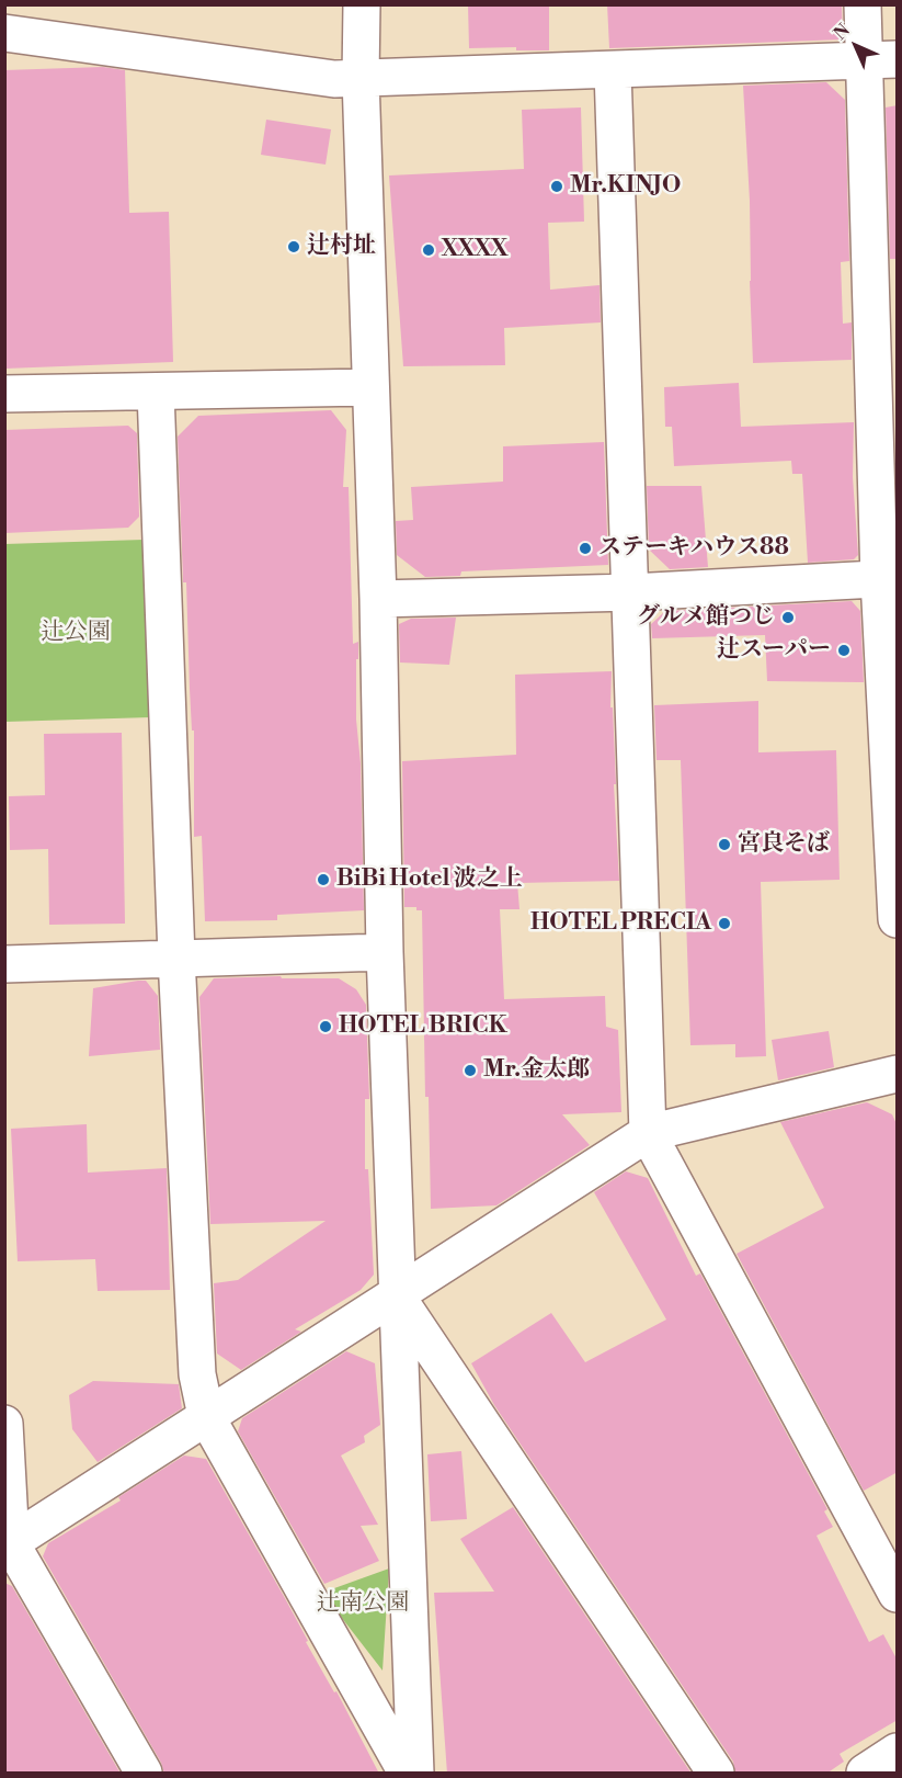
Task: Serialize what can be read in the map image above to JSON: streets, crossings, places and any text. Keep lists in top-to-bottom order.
{
  "parks": ["辻公園", "辻南公園"],
  "places": [
    "Mr.KINJO",
    "辻村址",
    "XXXX",
    "ステーキハウス88",
    "グルメ館つじ",
    "辻スーパー",
    "宮良そば",
    "BiBi Hotel 波之上",
    "HOTEL PRECIA",
    "HOTEL BRICK",
    "Mr.金太郎"
  ],
  "north": "top left"
}
